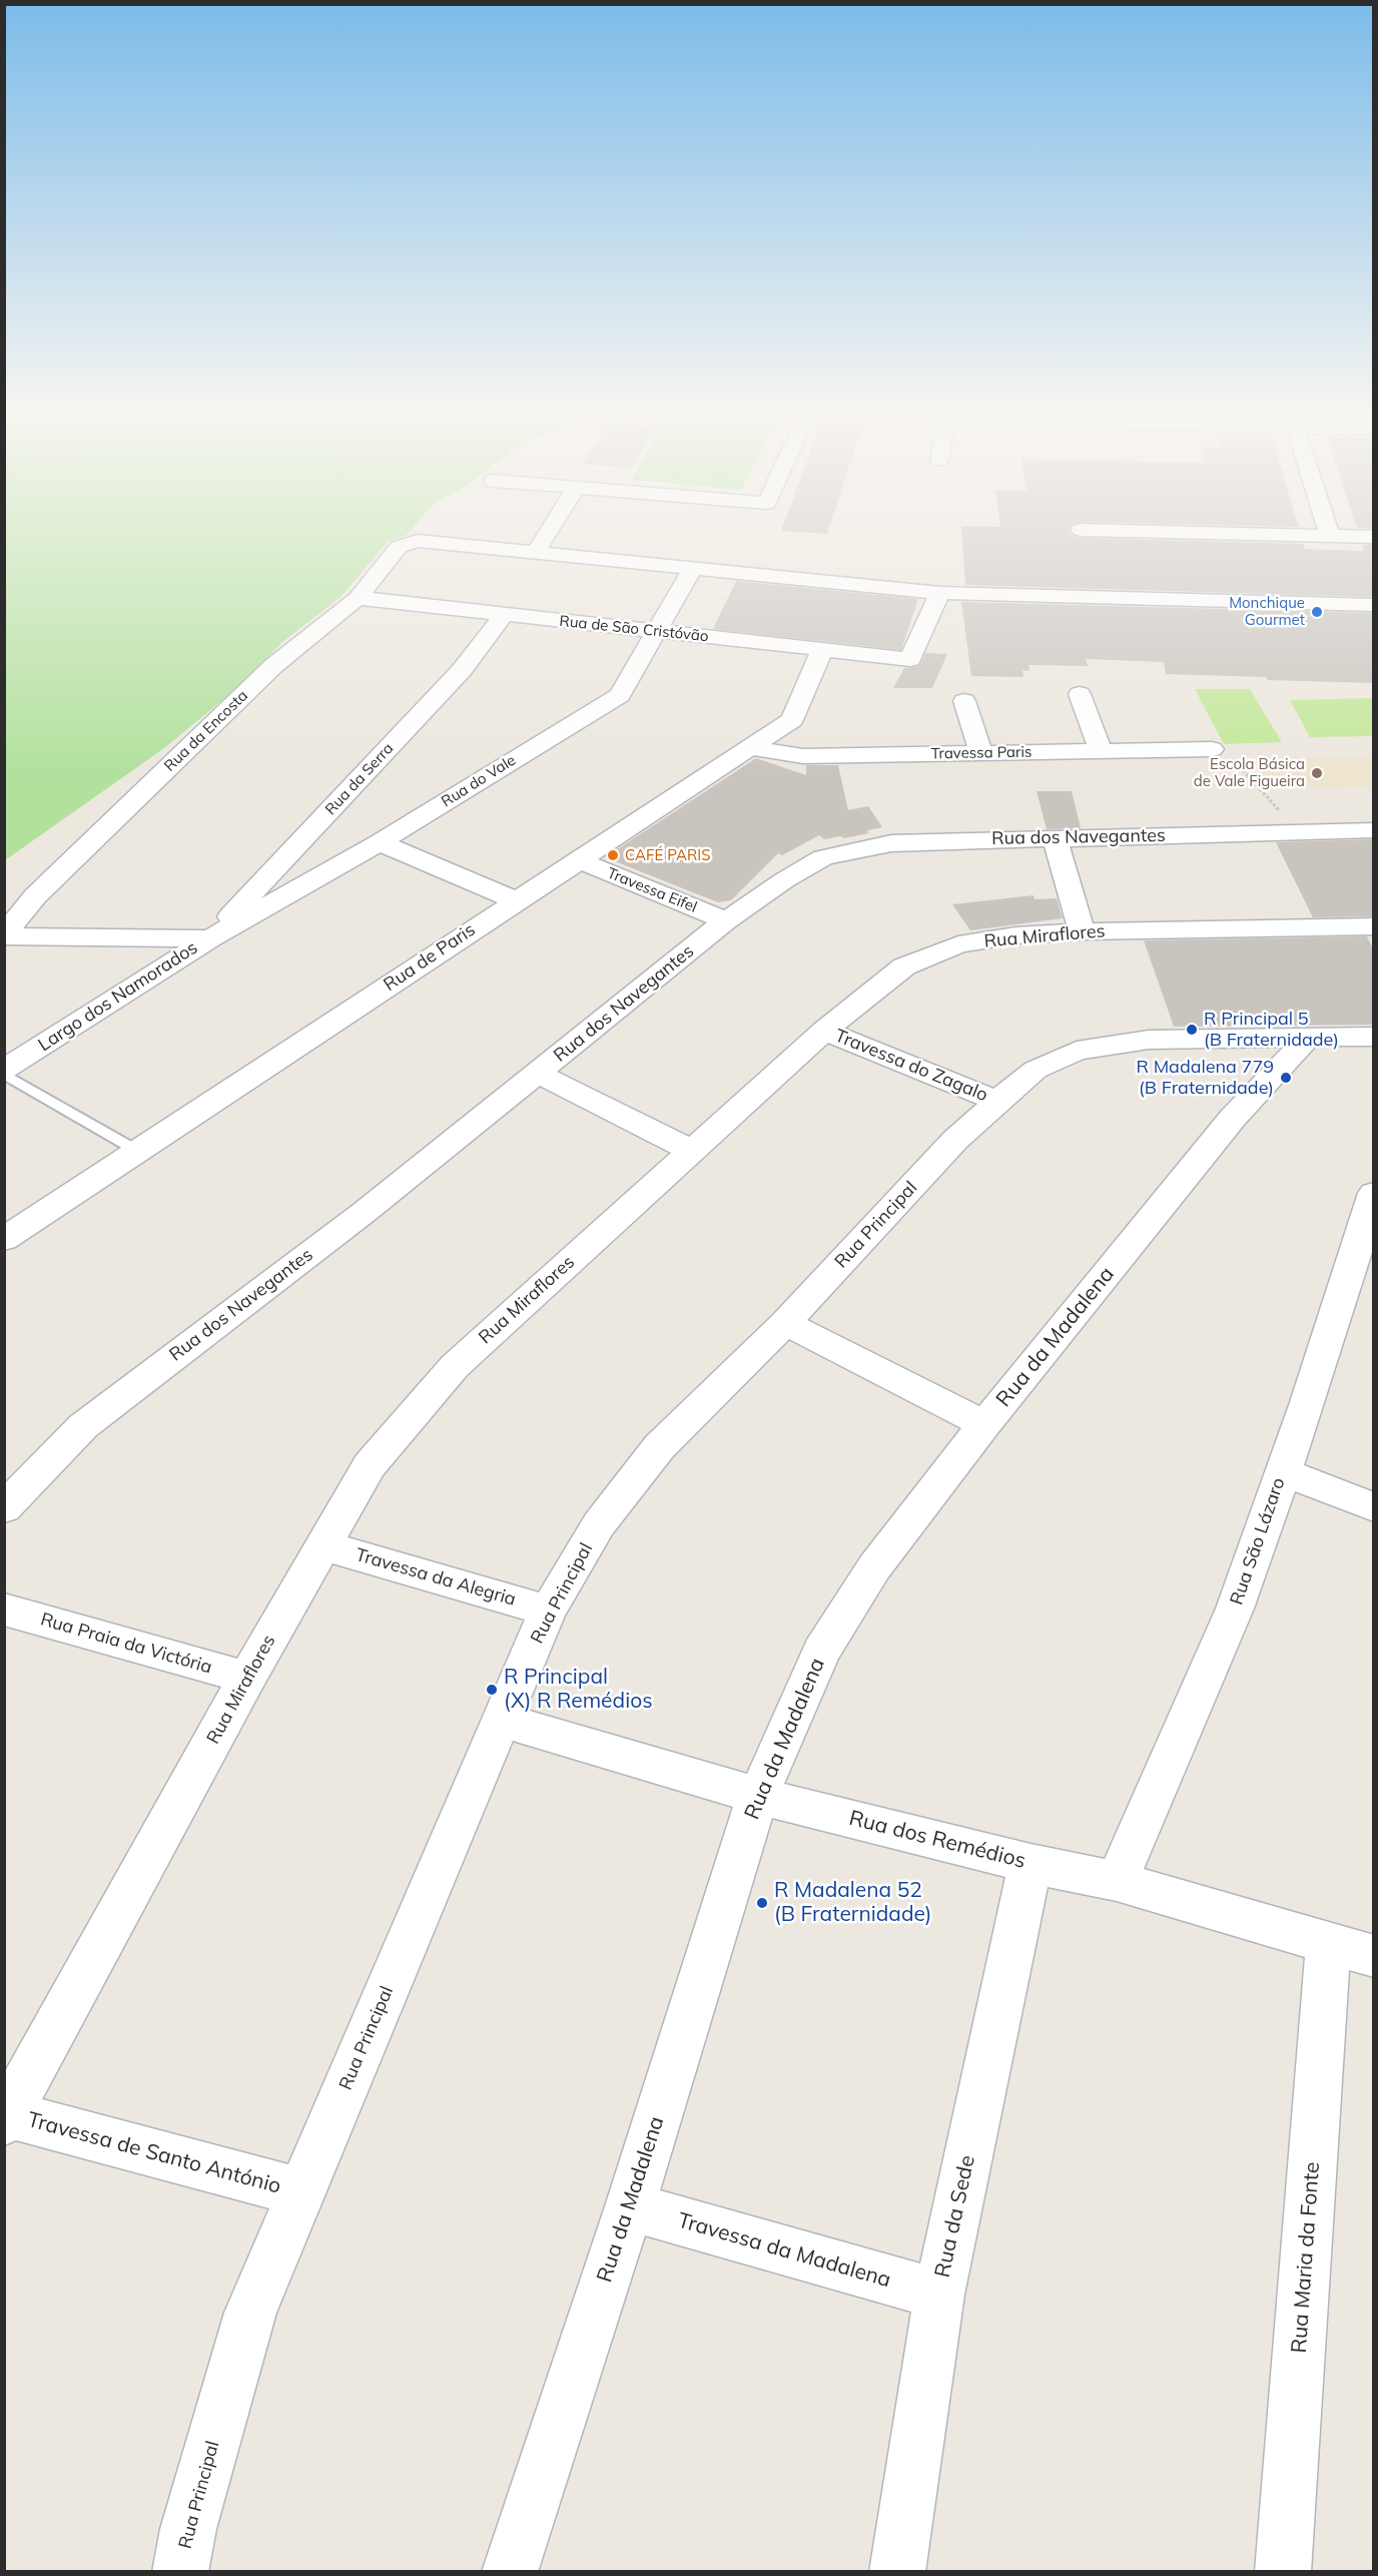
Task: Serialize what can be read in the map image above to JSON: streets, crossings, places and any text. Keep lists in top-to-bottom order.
{
  "streets": {
    "street": [
      "Rua de São Cristóvão",
      "Rua da Encosta",
      "Travessa Paris",
      "Rua da Serra",
      "Rua do Vale",
      "Rua dos Navegantes",
      "Travessa Eifel",
      "Rua Miraflores",
      "Rua de Paris",
      "Largo dos Namorados",
      "Travessa do Zagalo",
      "Rua Principal",
      "Rua da Madalena",
      "Rua São Lázaro",
      "Travessa da Alegria",
      "Rua Praia da Victória",
      "Rua dos Remédios",
      "Travessa de Santo António",
      "Rua da Sede",
      "Travessa da Madalena",
      "Rua Maria da Fonte"
    ]
  },
  "crossings": [
    ["Rua de São Cristóvão", "Rua da Encosta"],
    ["Rua de São Cristóvão", "Rua da Serra"],
    ["Rua de São Cristóvão", "Rua do Vale"],
    ["Rua de São Cristóvão", "Rua de Paris"],
    ["Rua da Encosta", "Largo dos Namorados"],
    ["Travessa Paris", "Rua de Paris"],
    ["Rua da Serra", "Rua do Vale"],
    ["Rua da Serra", "Largo dos Namorados"],
    ["Rua do Vale", "Largo dos Namorados"],
    ["Rua dos Navegantes", "Travessa Eifel"],
    ["Travessa Eifel", "Rua de Paris"],
    ["Rua Miraflores", "Travessa do Zagalo"],
    ["Rua Miraflores", "Travessa da Alegria"],
    ["Rua Miraflores", "Rua Praia da Victória"],
    ["Rua Miraflores", "Travessa de Santo António"],
    ["Travessa do Zagalo", "Rua Principal"],
    ["Rua Principal", "Rua da Madalena"],
    ["Rua Principal", "Travessa da Alegria"],
    ["Rua Principal", "Rua dos Remédios"],
    ["Rua Principal", "Travessa de Santo António"],
    ["Rua da Madalena", "Rua dos Remédios"],
    ["Rua da Madalena", "Travessa da Madalena"],
    ["Rua São Lázaro", "Rua dos Remédios"],
    ["Rua dos Remédios", "Rua da Sede"],
    ["Rua dos Remédios", "Rua Maria da Fonte"],
    ["Rua da Sede", "Travessa da Madalena"]
  ],
  "places": [
    "Monchique Gourmet",
    "Escola Básica de Vale Figueira",
    "CAFÉ PARIS",
    "R Principal 5 (B Fraternidade)",
    "R Madalena 779 (B Fraternidade)",
    "R Principal (X) R Remédios",
    "R Madalena 52 (B Fraternidade)"
  ]
}
